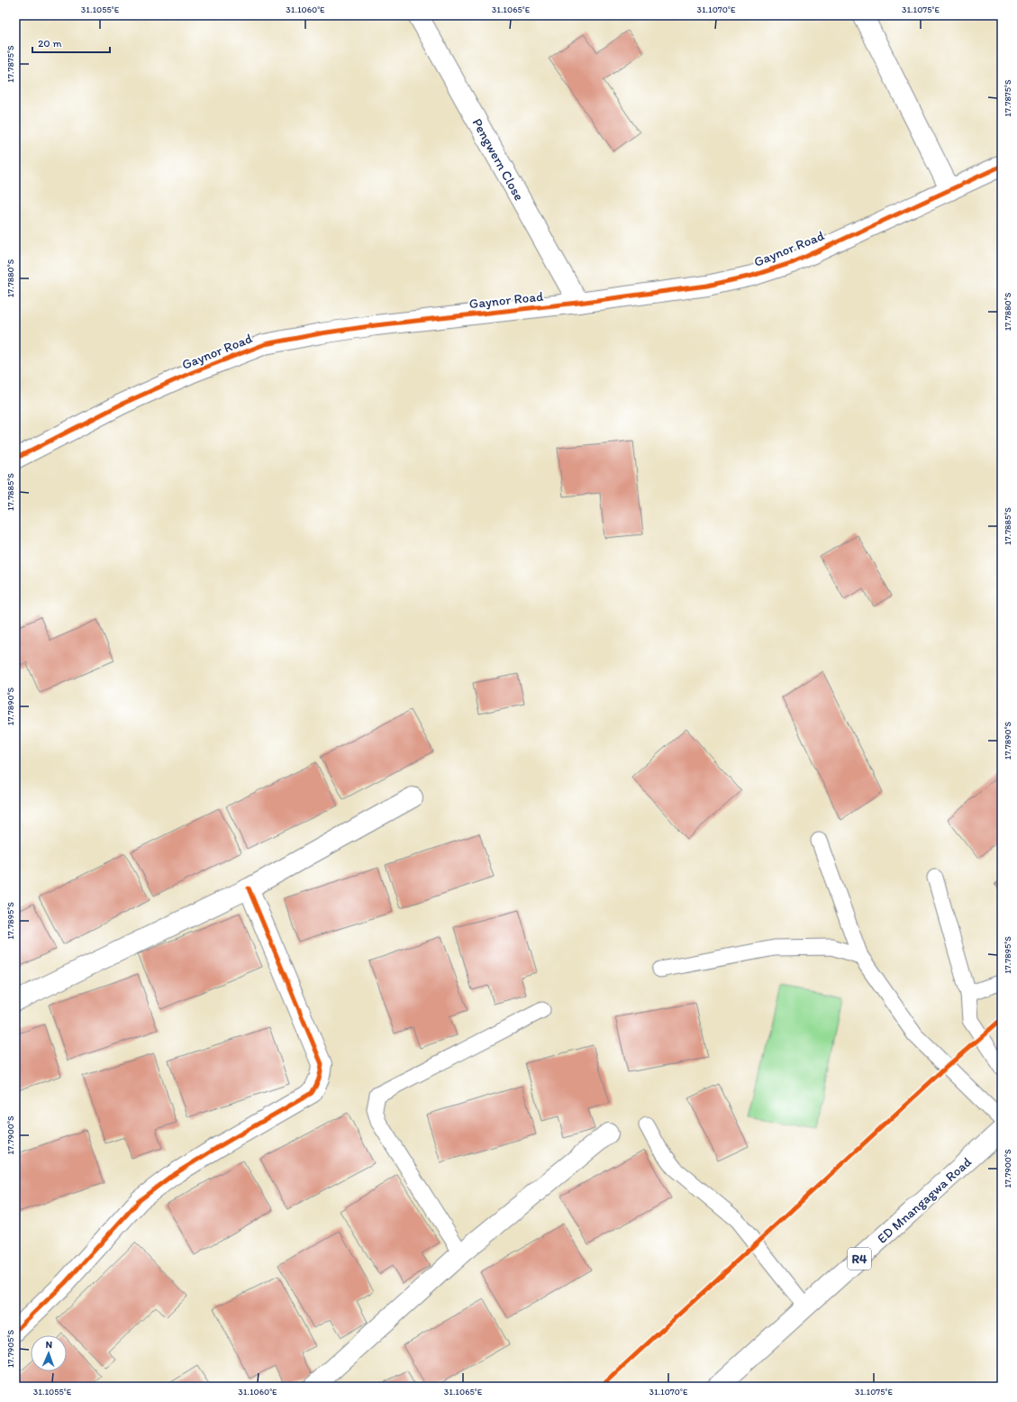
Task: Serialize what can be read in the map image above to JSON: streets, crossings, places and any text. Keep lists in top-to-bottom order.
{
  "streets": {
    "main road": [
      "Pengwern Close",
      "Gaynor Road",
      "ED Mnangagwa Road",
      "R4"
    ]
  },
  "crossings": [
    ["Pengwern Close", "Gaynor Road"]
  ],
  "scale_bar": "20 m",
  "north": "top",
  "coordinates": [
    "31.1055°E",
    "31.1060°E",
    "31.1065°E",
    "31.1070°E",
    "31.1075°E",
    "17.7875°S",
    "17.7880°S",
    "17.7885°S",
    "17.7890°S",
    "17.7895°S",
    "17.7900°S",
    "17.7905°S"
  ]
}
